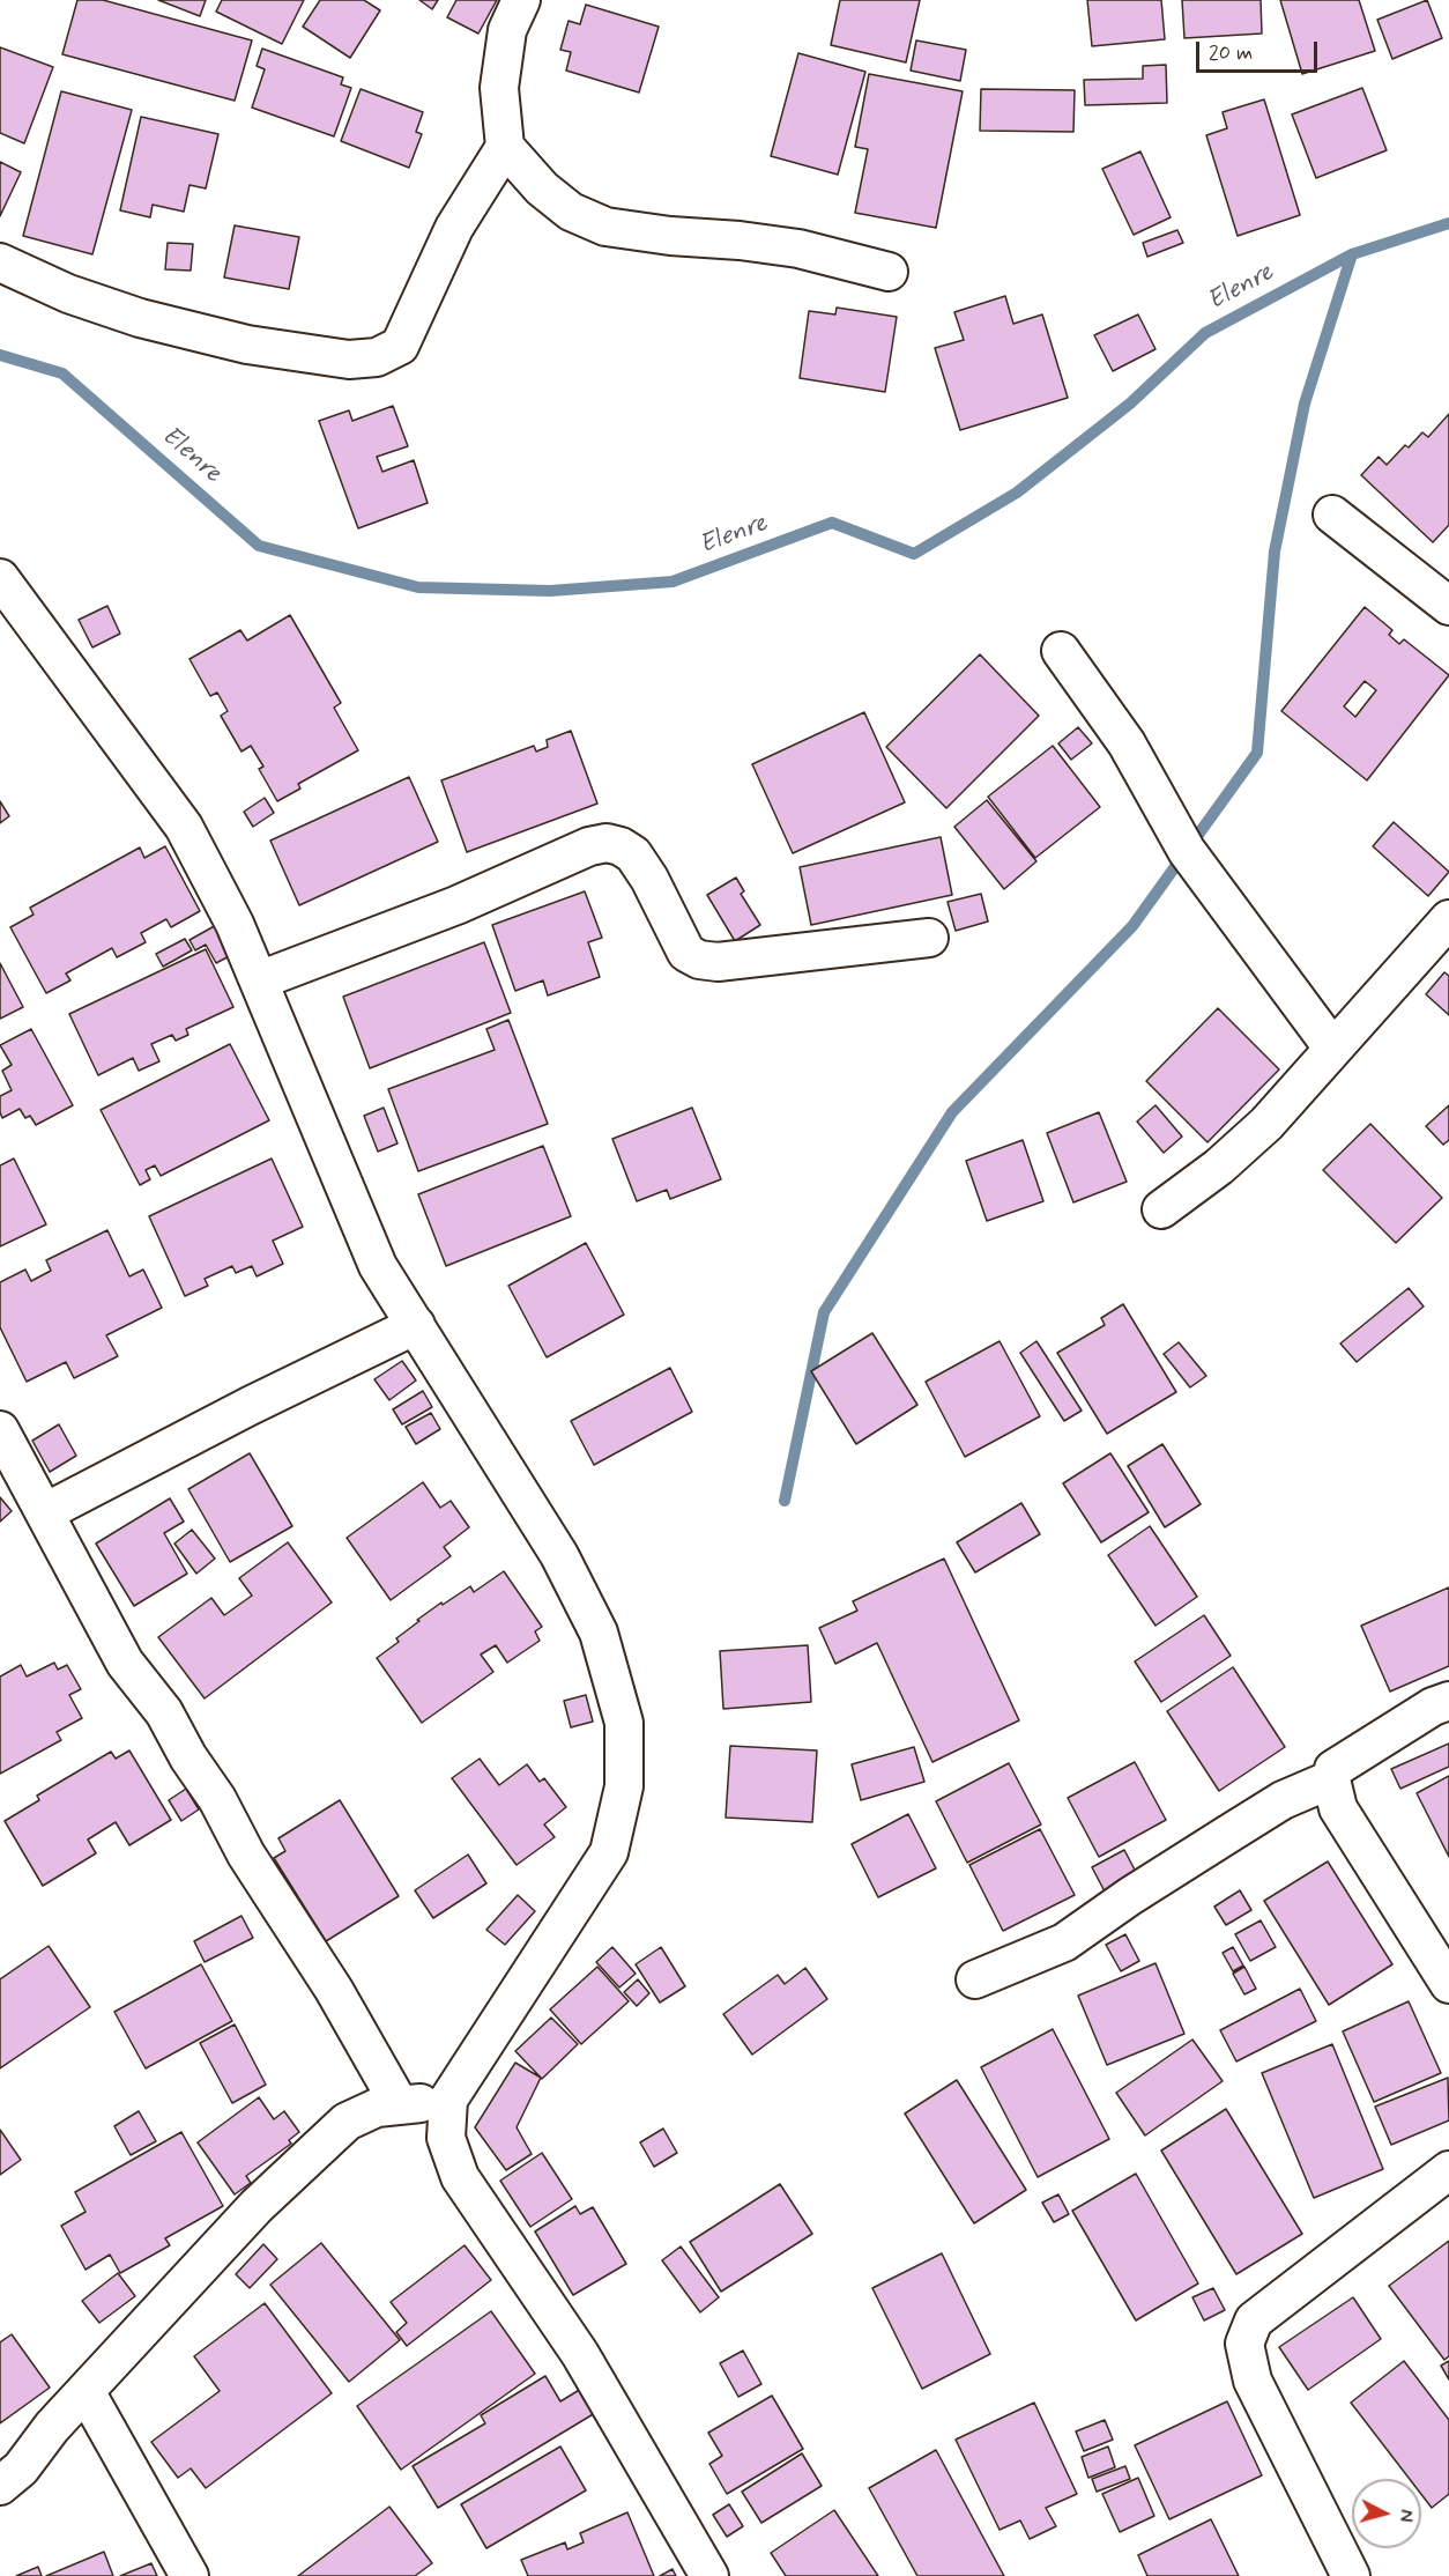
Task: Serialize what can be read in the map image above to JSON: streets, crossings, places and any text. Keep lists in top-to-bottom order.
{
  "water": ["Elenre"],
  "scale_bar": "20 m",
  "north": "right"
}
